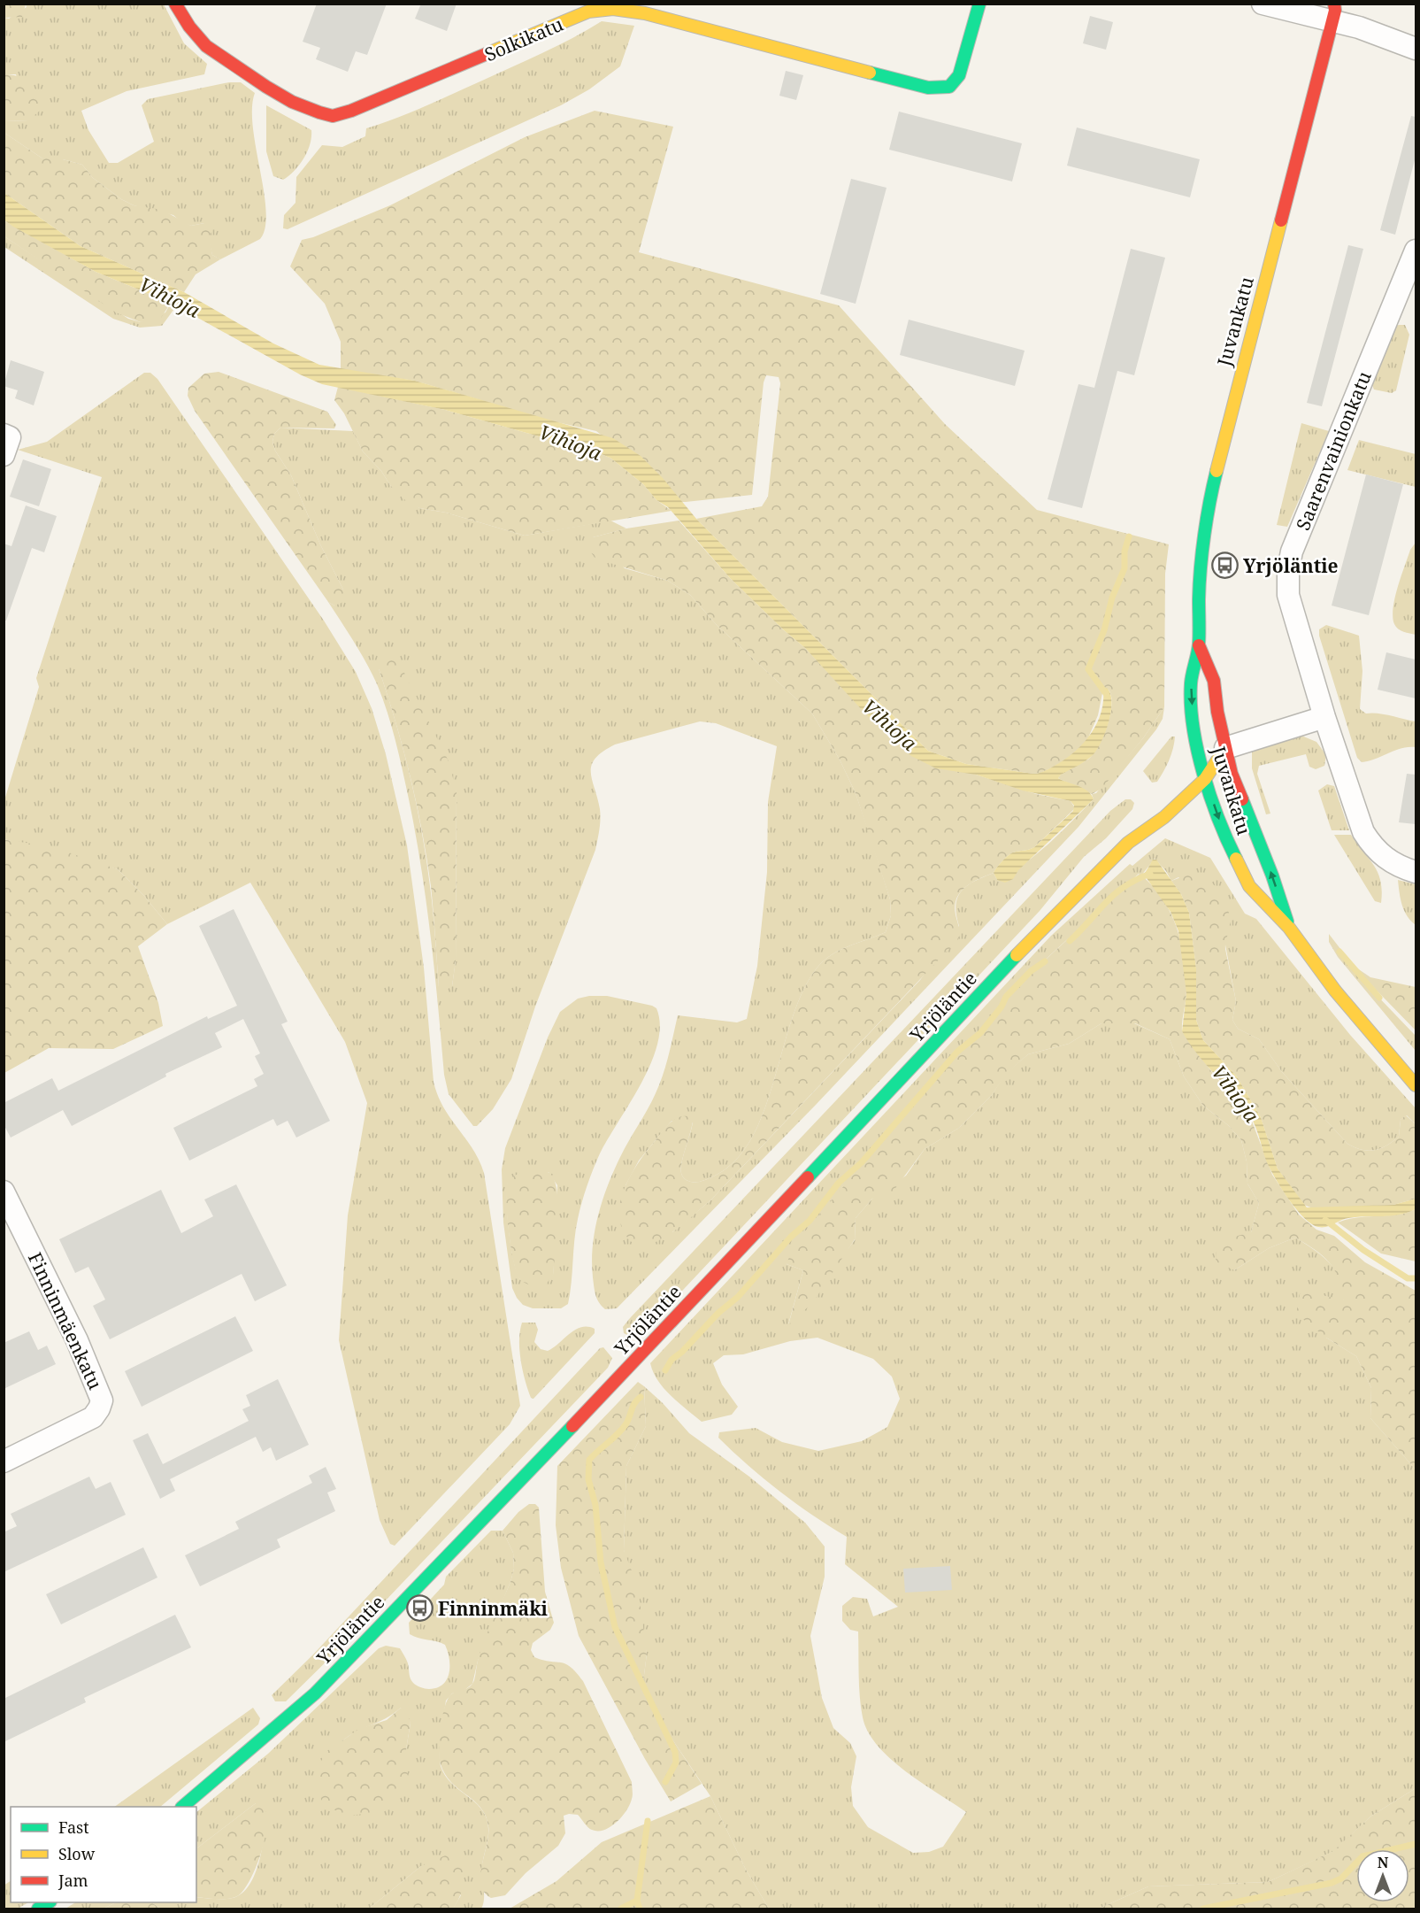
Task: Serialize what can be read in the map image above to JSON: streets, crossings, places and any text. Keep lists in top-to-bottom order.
{
  "streets": {
    "main road": ["Solkikatu", "Juvankatu", "Yrjöläntie"],
    "street": ["Saarenvainionkatu", "Finninmäenkatu"]
  },
  "crossings": [
    ["Juvankatu", "Yrjöläntie"]
  ],
  "water": ["Vihioja"],
  "places": {
    "bus stop": ["Yrjöläntie", "Finninmäki"]
  },
  "legend": ["Fast", "Slow", "Jam"],
  "north": "top"
}
